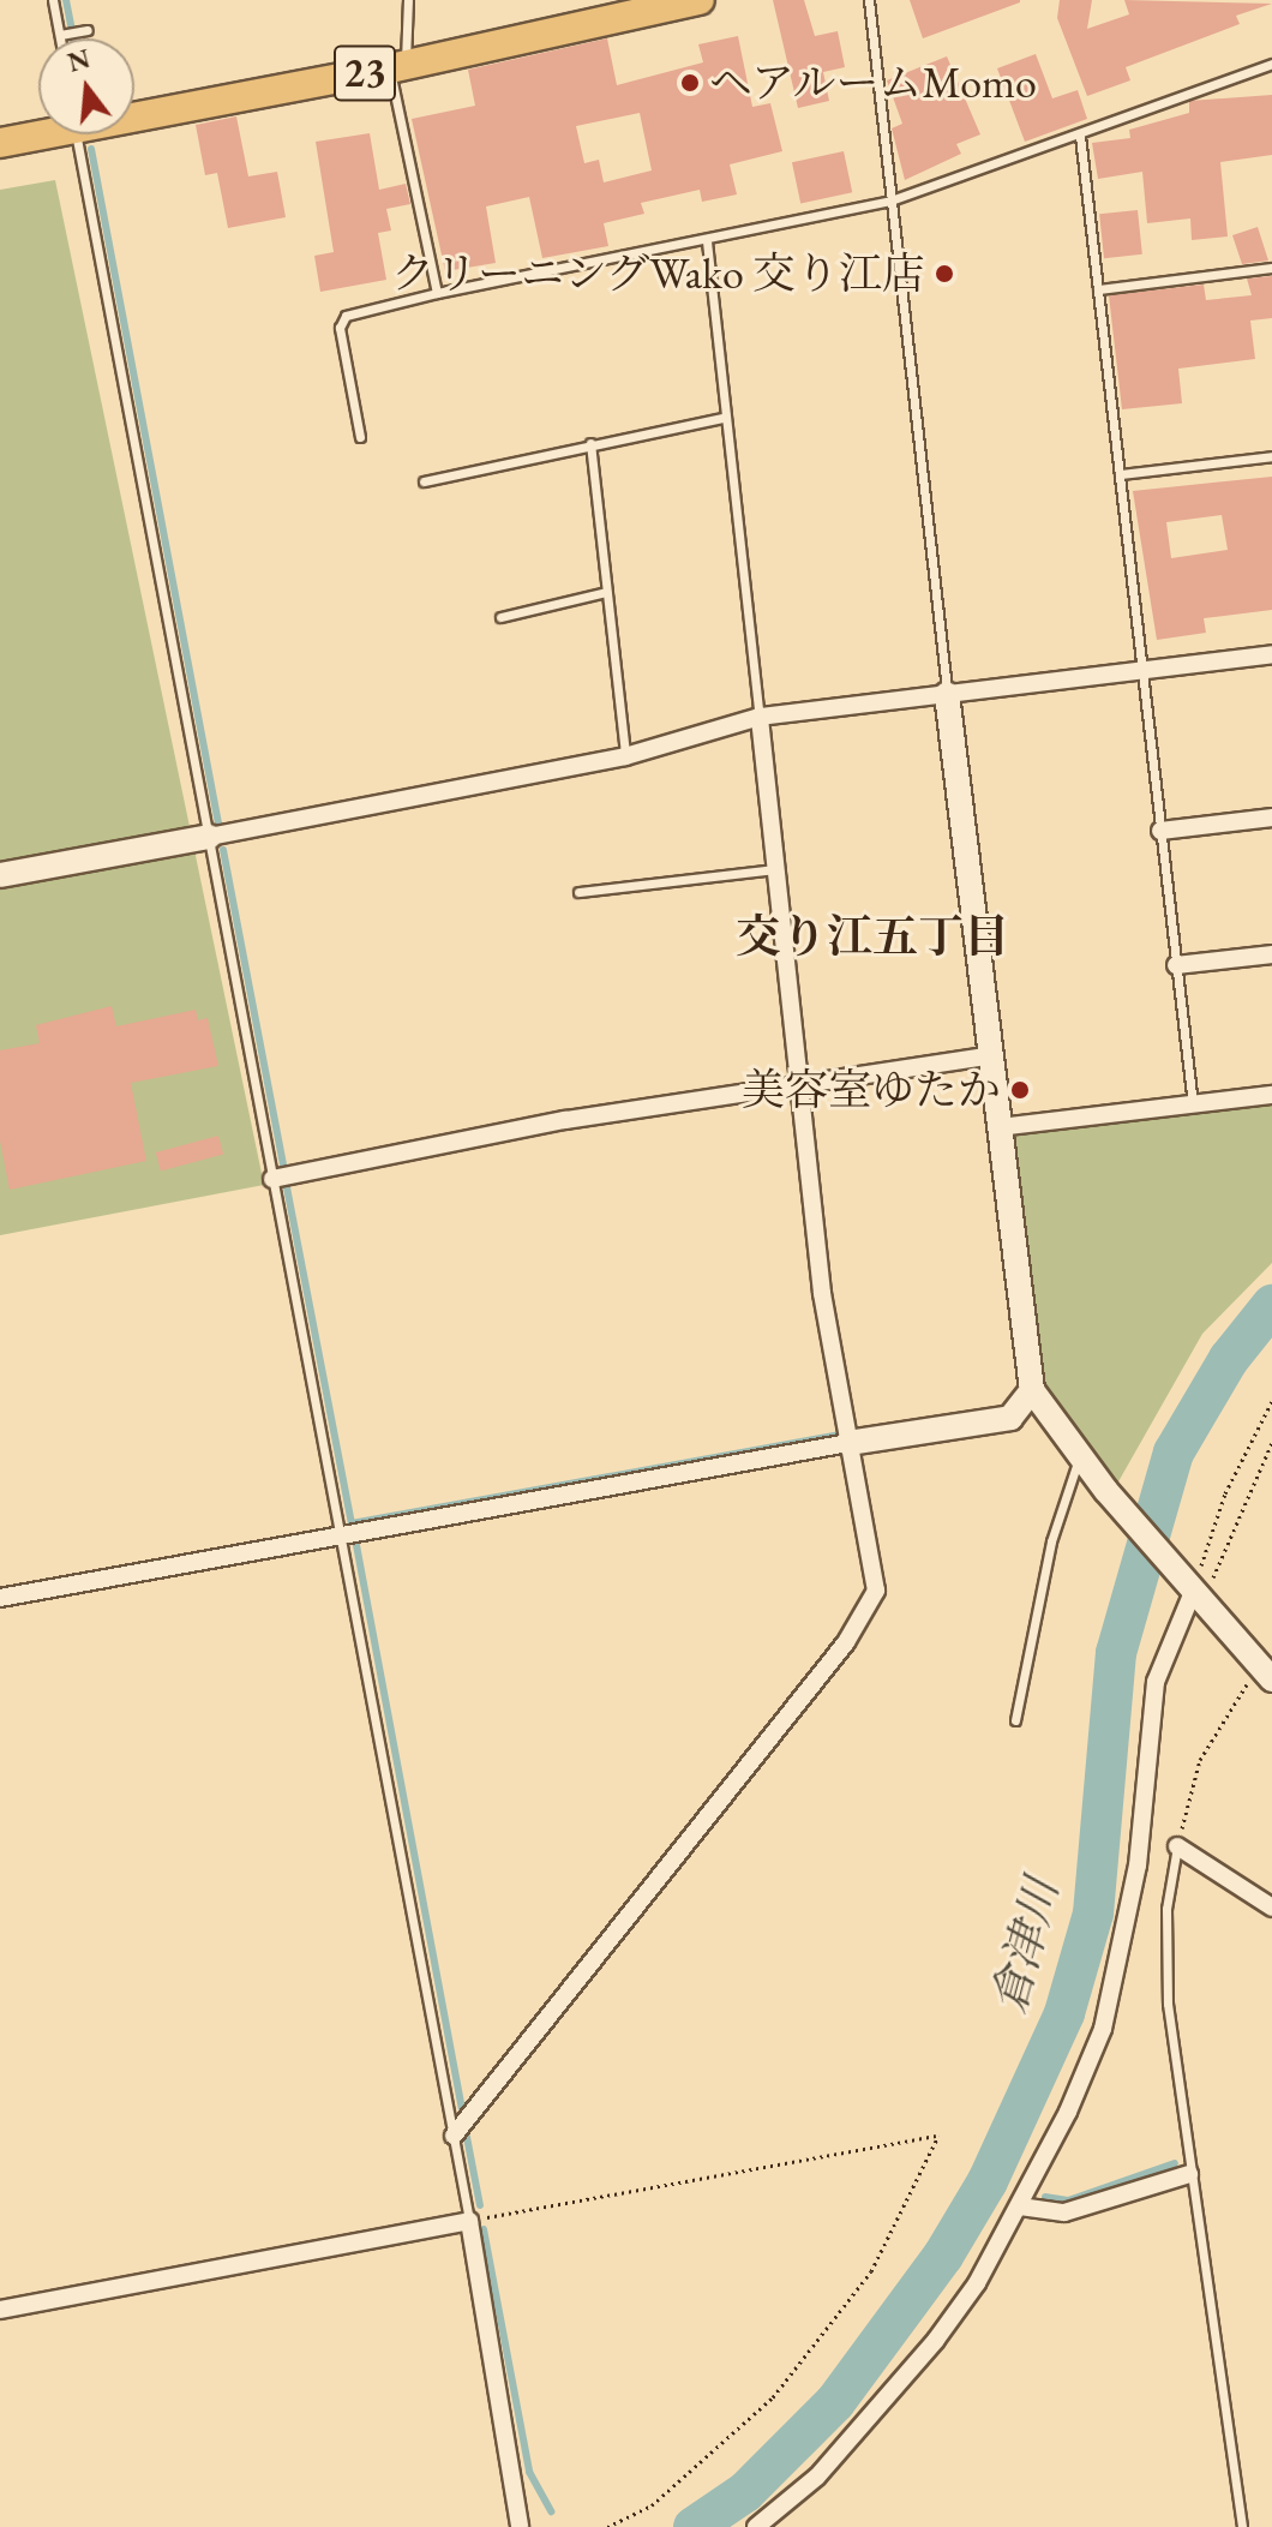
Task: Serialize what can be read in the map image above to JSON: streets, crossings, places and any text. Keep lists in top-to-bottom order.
{
  "streets": {
    "main road": ["23"]
  },
  "districts": ["交り江五丁目"],
  "water": ["倉津川"],
  "places": ["ヘアルームMomo", "クリーニングWako 交り江店", "美容室ゆたか"],
  "north": "top"
}
